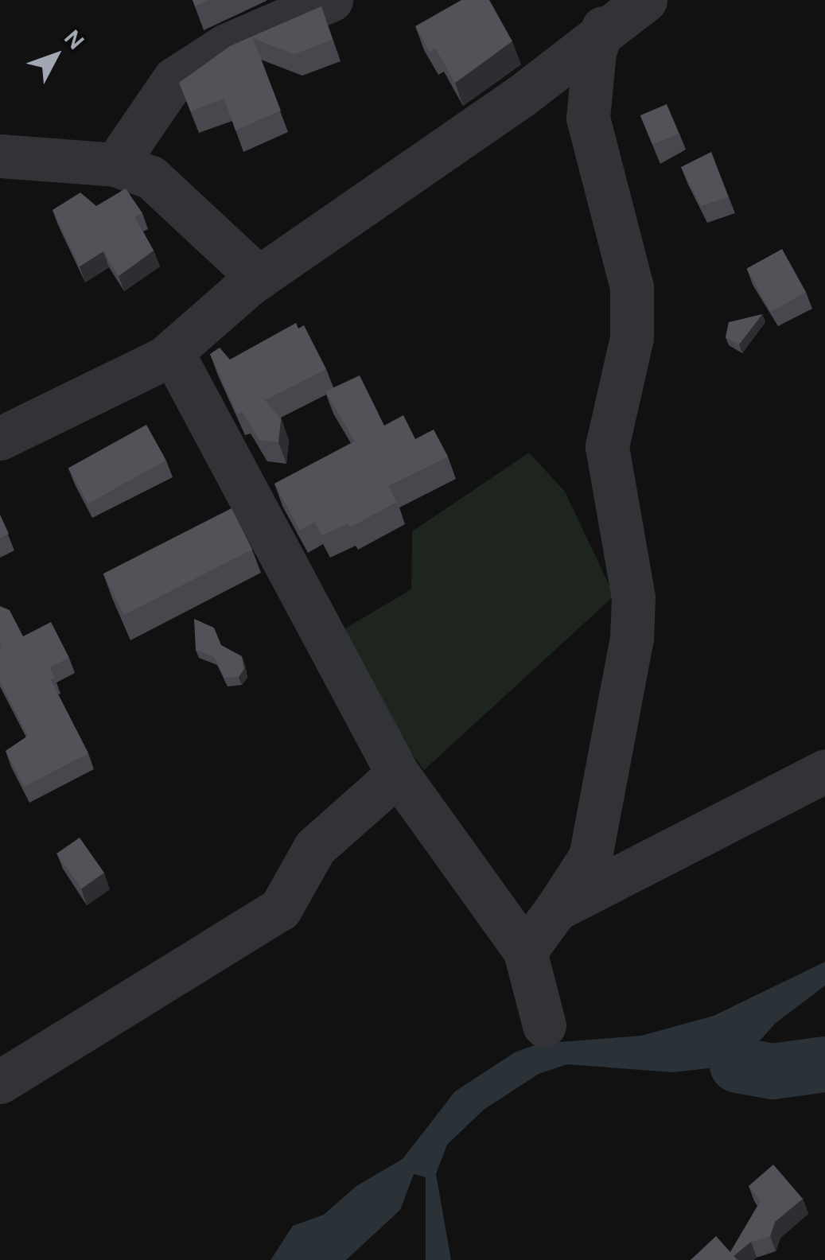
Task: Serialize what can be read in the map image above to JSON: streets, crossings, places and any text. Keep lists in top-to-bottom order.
{
  "north": "top right"
}
